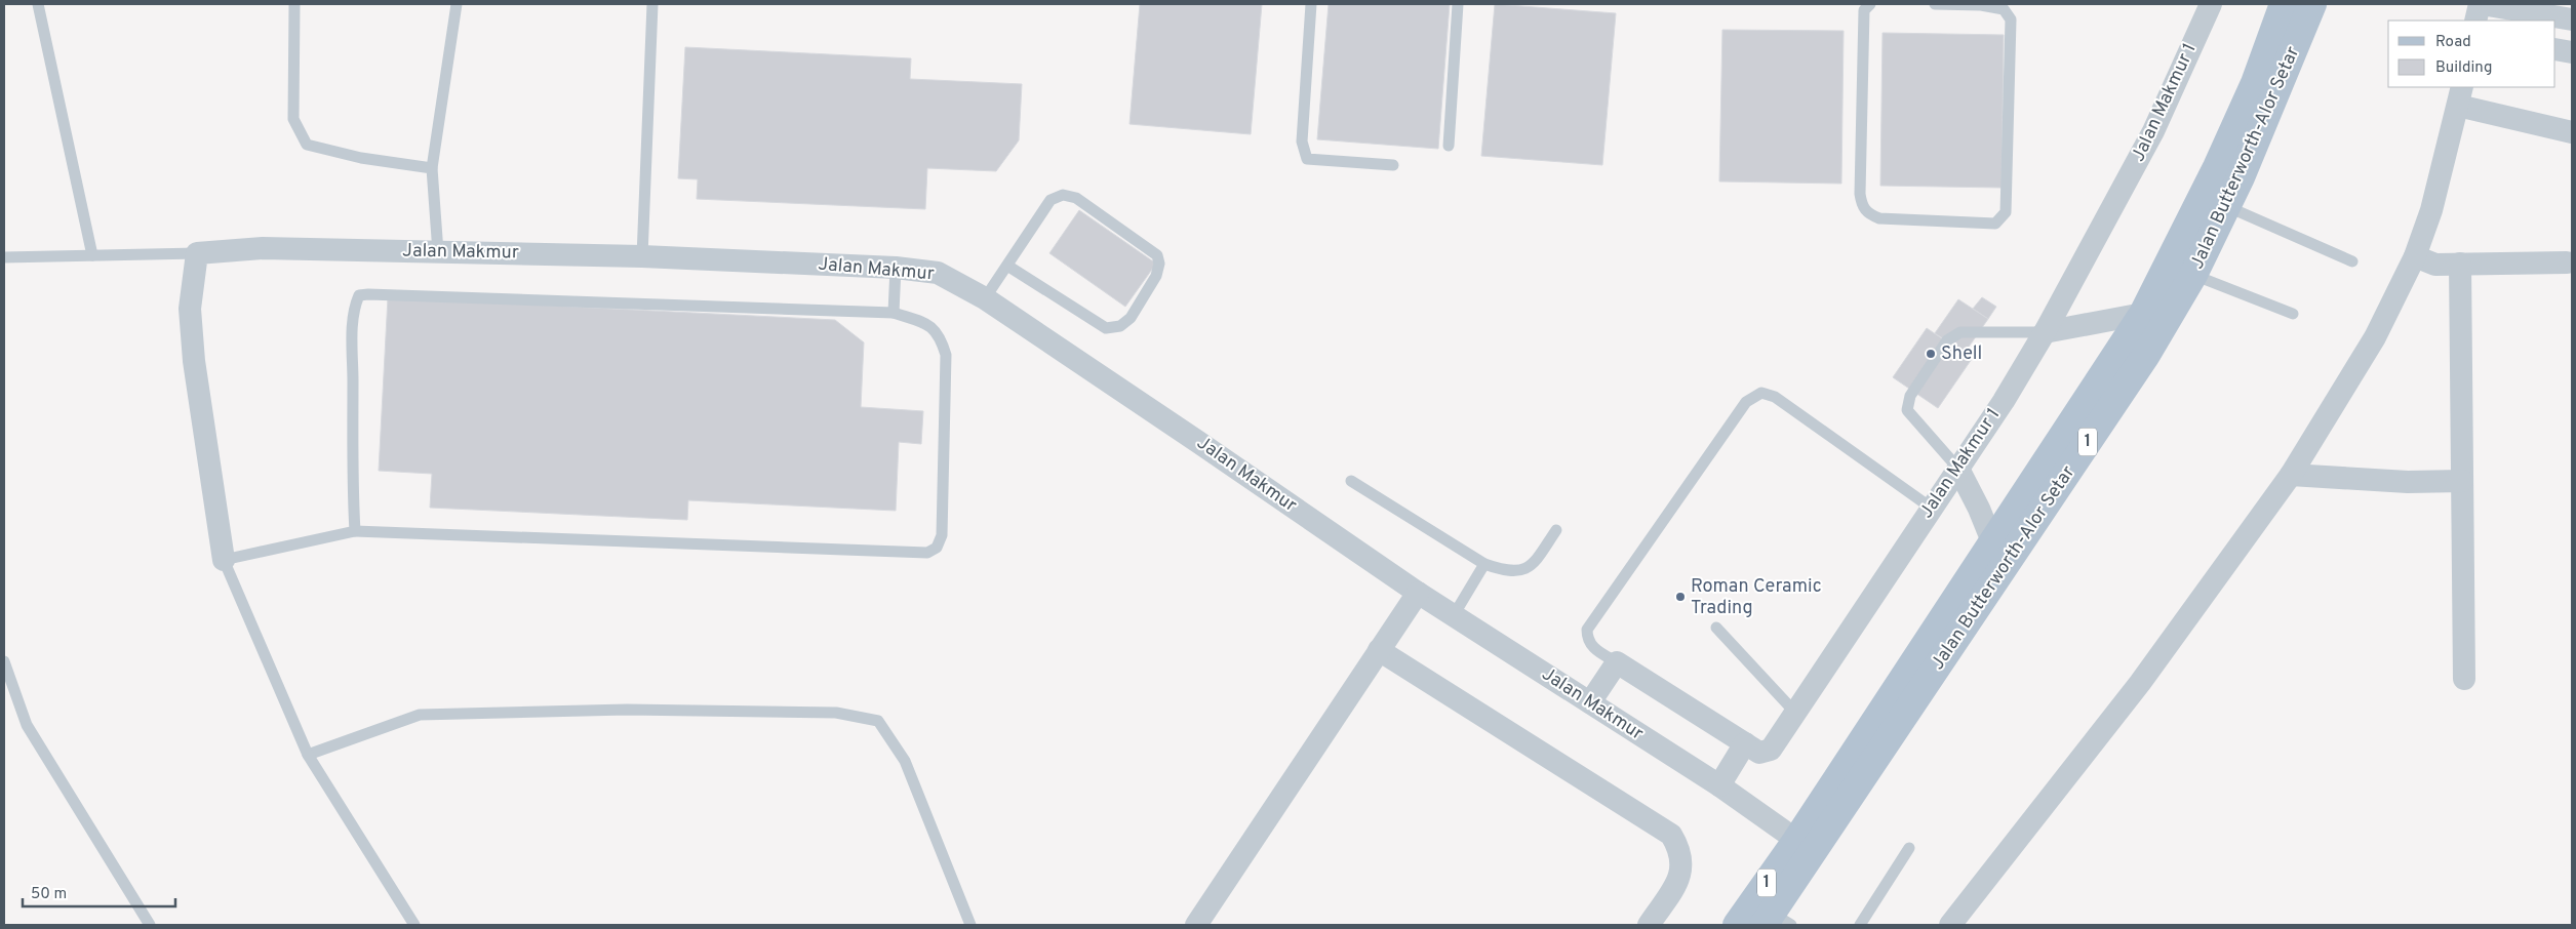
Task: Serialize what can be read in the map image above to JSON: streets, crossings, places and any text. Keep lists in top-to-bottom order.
{
  "streets": {
    "main road": ["Jalan Butterworth-Alor Setar", "1"],
    "street": ["Jalan Makmur 1", "Jalan Makmur"]
  },
  "crossings": [
    ["Jalan Butterworth-Alor Setar", "Jalan Makmur"]
  ],
  "places": ["Shell", "Roman Ceramic Trading"],
  "legend": ["Road", "Building"],
  "scale_bar": "50 m"
}
